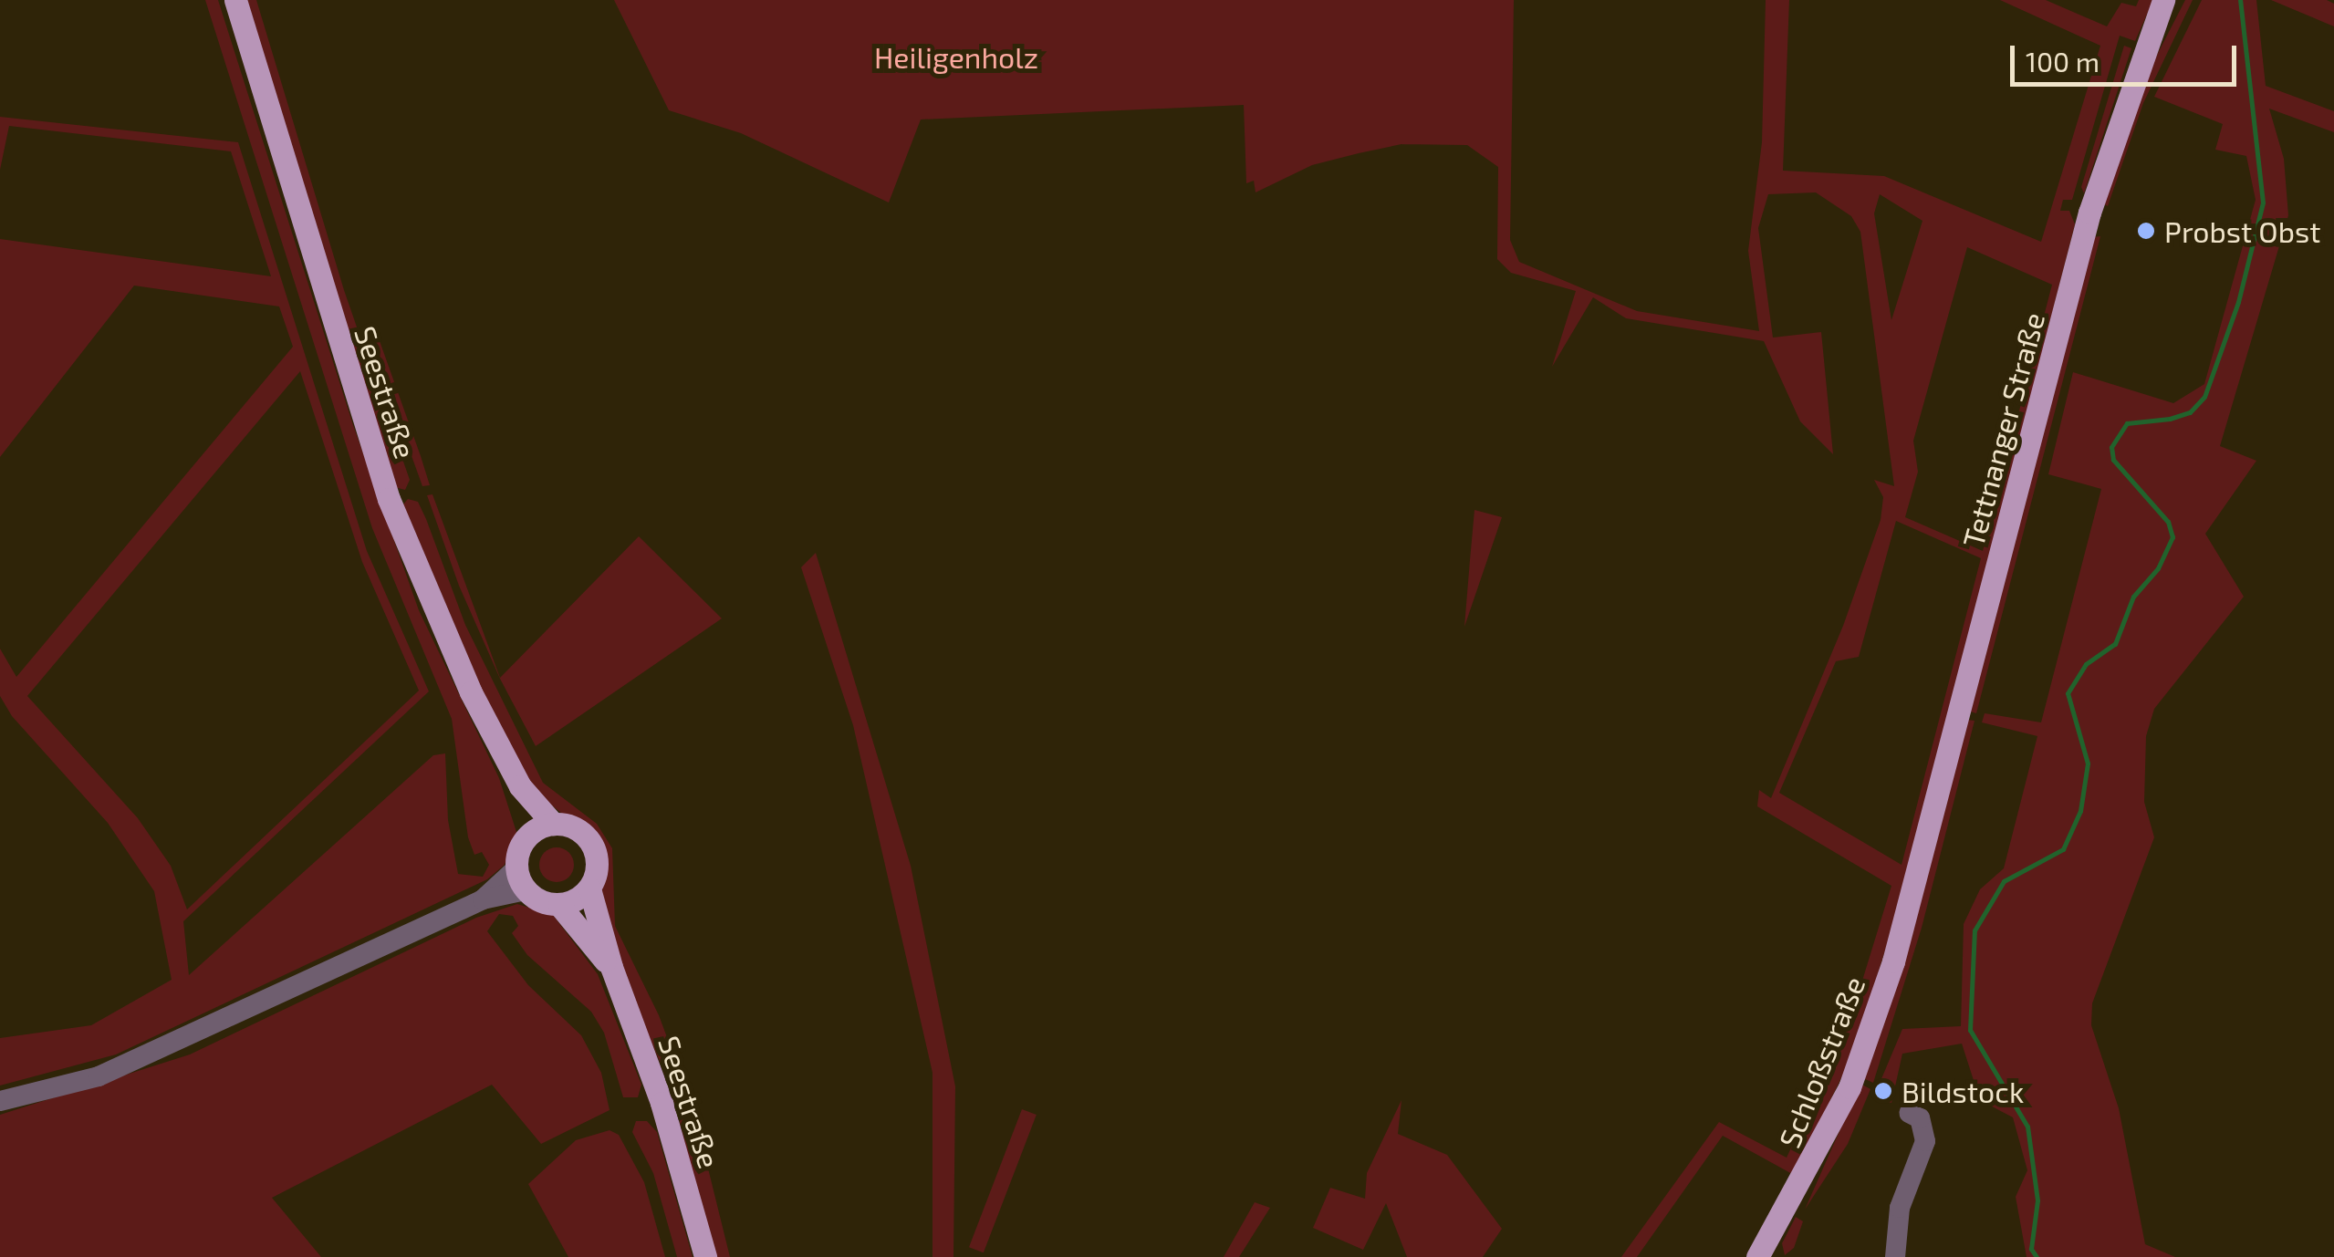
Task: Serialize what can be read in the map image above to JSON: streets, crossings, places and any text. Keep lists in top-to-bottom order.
{
  "streets": {
    "main road": ["Seestraße", "Tettnanger Straße", "Schloßstraße"]
  },
  "crossings": [
    ["Tettnanger Straße", "Schloßstraße"]
  ],
  "parks": ["Heiligenholz"],
  "places": ["Probst Obst", "Bildstock"],
  "scale_bar": "100 m"
}
